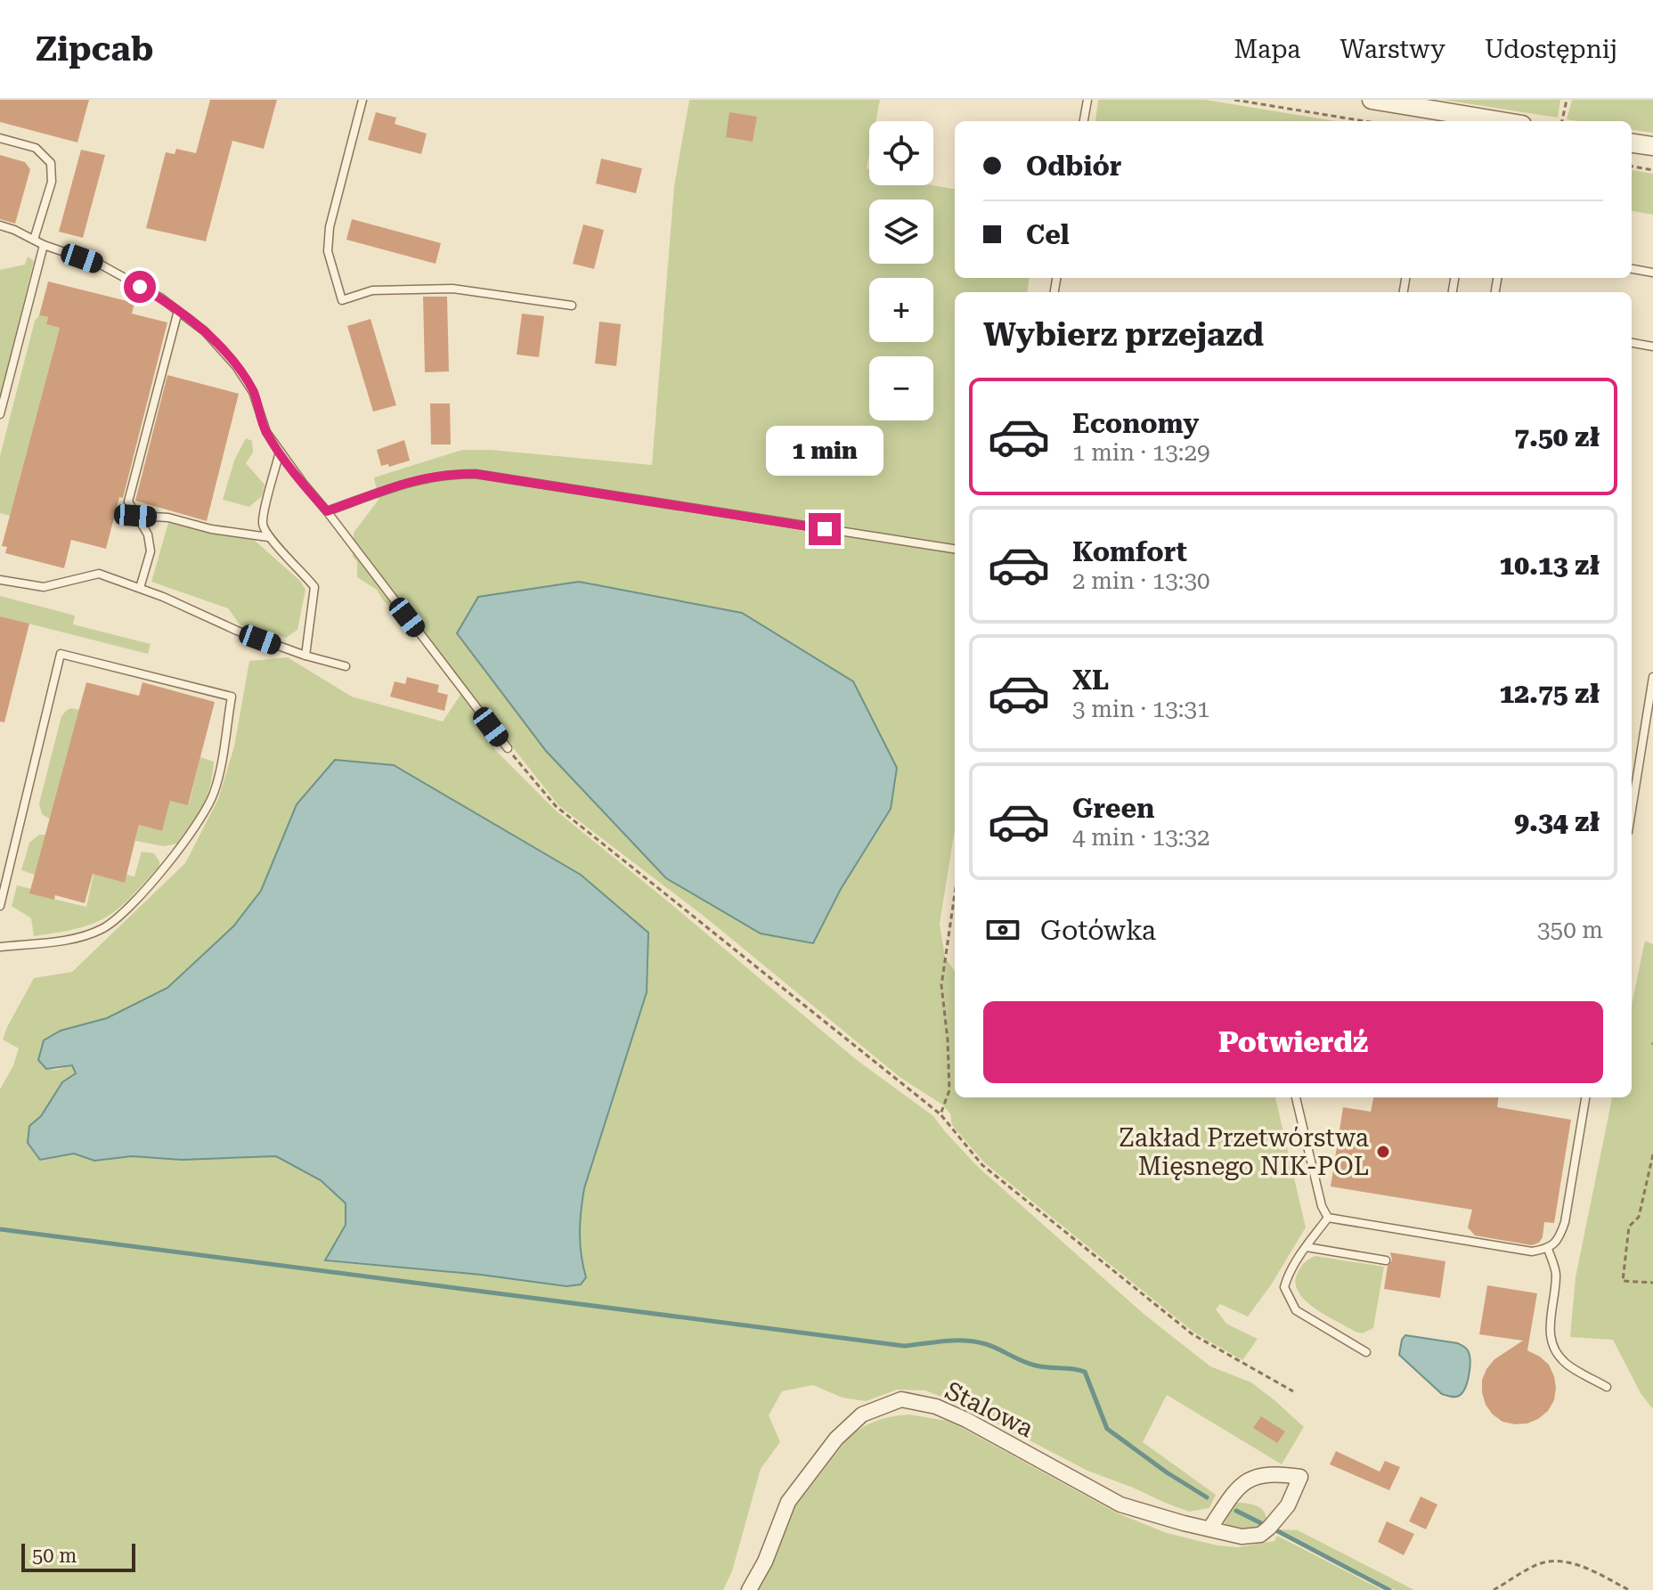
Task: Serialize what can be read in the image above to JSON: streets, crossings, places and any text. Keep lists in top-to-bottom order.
{
  "streets": {
    "street": ["Stalowa"]
  },
  "places": ["Zakład Przetwórstwa Mięsnego NIK-POL"],
  "scale_bar": "50 m",
  "page": {
    "header": "Zipcab",
    "nav": ["Mapa", "Warstwy", "Udostępnij"],
    "map_buttons": ["+", "−"],
    "banner": ["Odbiór", "Cel"],
    "heading": "Wybierz przejazd",
    "list": [
      {
        "name": "Economy",
        "note": "1 min · 13:29",
        "value": "7.50 zł"
      },
      {
        "name": "Komfort",
        "note": "2 min · 13:30",
        "value": "10.13 zł"
      },
      {
        "name": "XL",
        "note": "3 min · 13:31",
        "value": "12.75 zł"
      },
      {
        "name": "Green",
        "note": "4 min · 13:32",
        "value": "9.34 zł"
      }
    ],
    "bubble": "1 min",
    "pay": ["Gotówka", "350 m"],
    "buttons": "Potwierdź",
    "scale": "50 m"
  }
}
